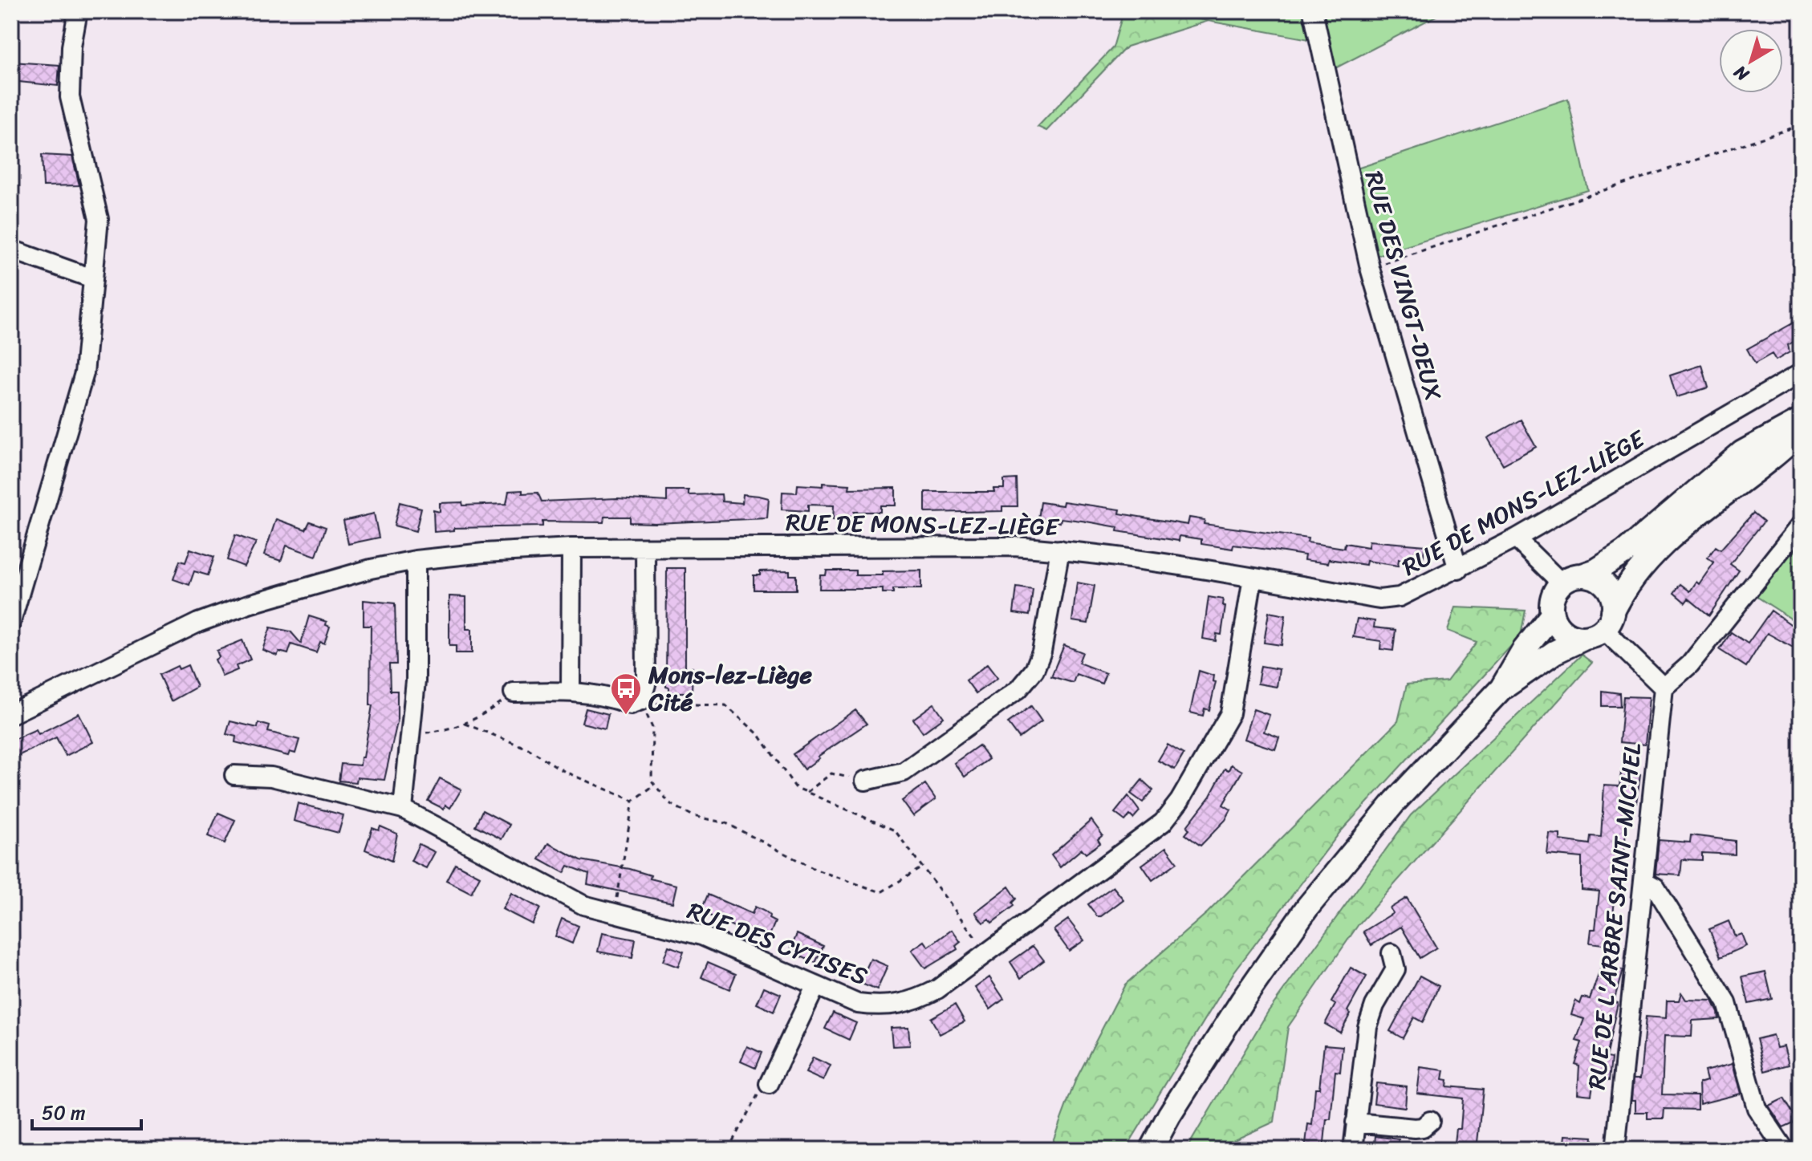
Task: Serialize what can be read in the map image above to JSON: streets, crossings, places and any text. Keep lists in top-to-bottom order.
{
  "streets": {
    "street": [
      "RUE DES VINGT-DEUX",
      "RUE DE MONS-LEZ-LIÈGE",
      "RUE DE L'ARBRE SAINT-MICHEL",
      "RUE DES CYTISES"
    ]
  },
  "crossings": [
    ["RUE DES VINGT-DEUX", "RUE DE MONS-LEZ-LIÈGE"],
    ["RUE DE MONS-LEZ-LIÈGE", "RUE DES CYTISES"]
  ],
  "places": {
    "bus stop": ["Mons-lez-Liège Cité"]
  },
  "scale_bar": "50 m",
  "north": "bottom left"
}
